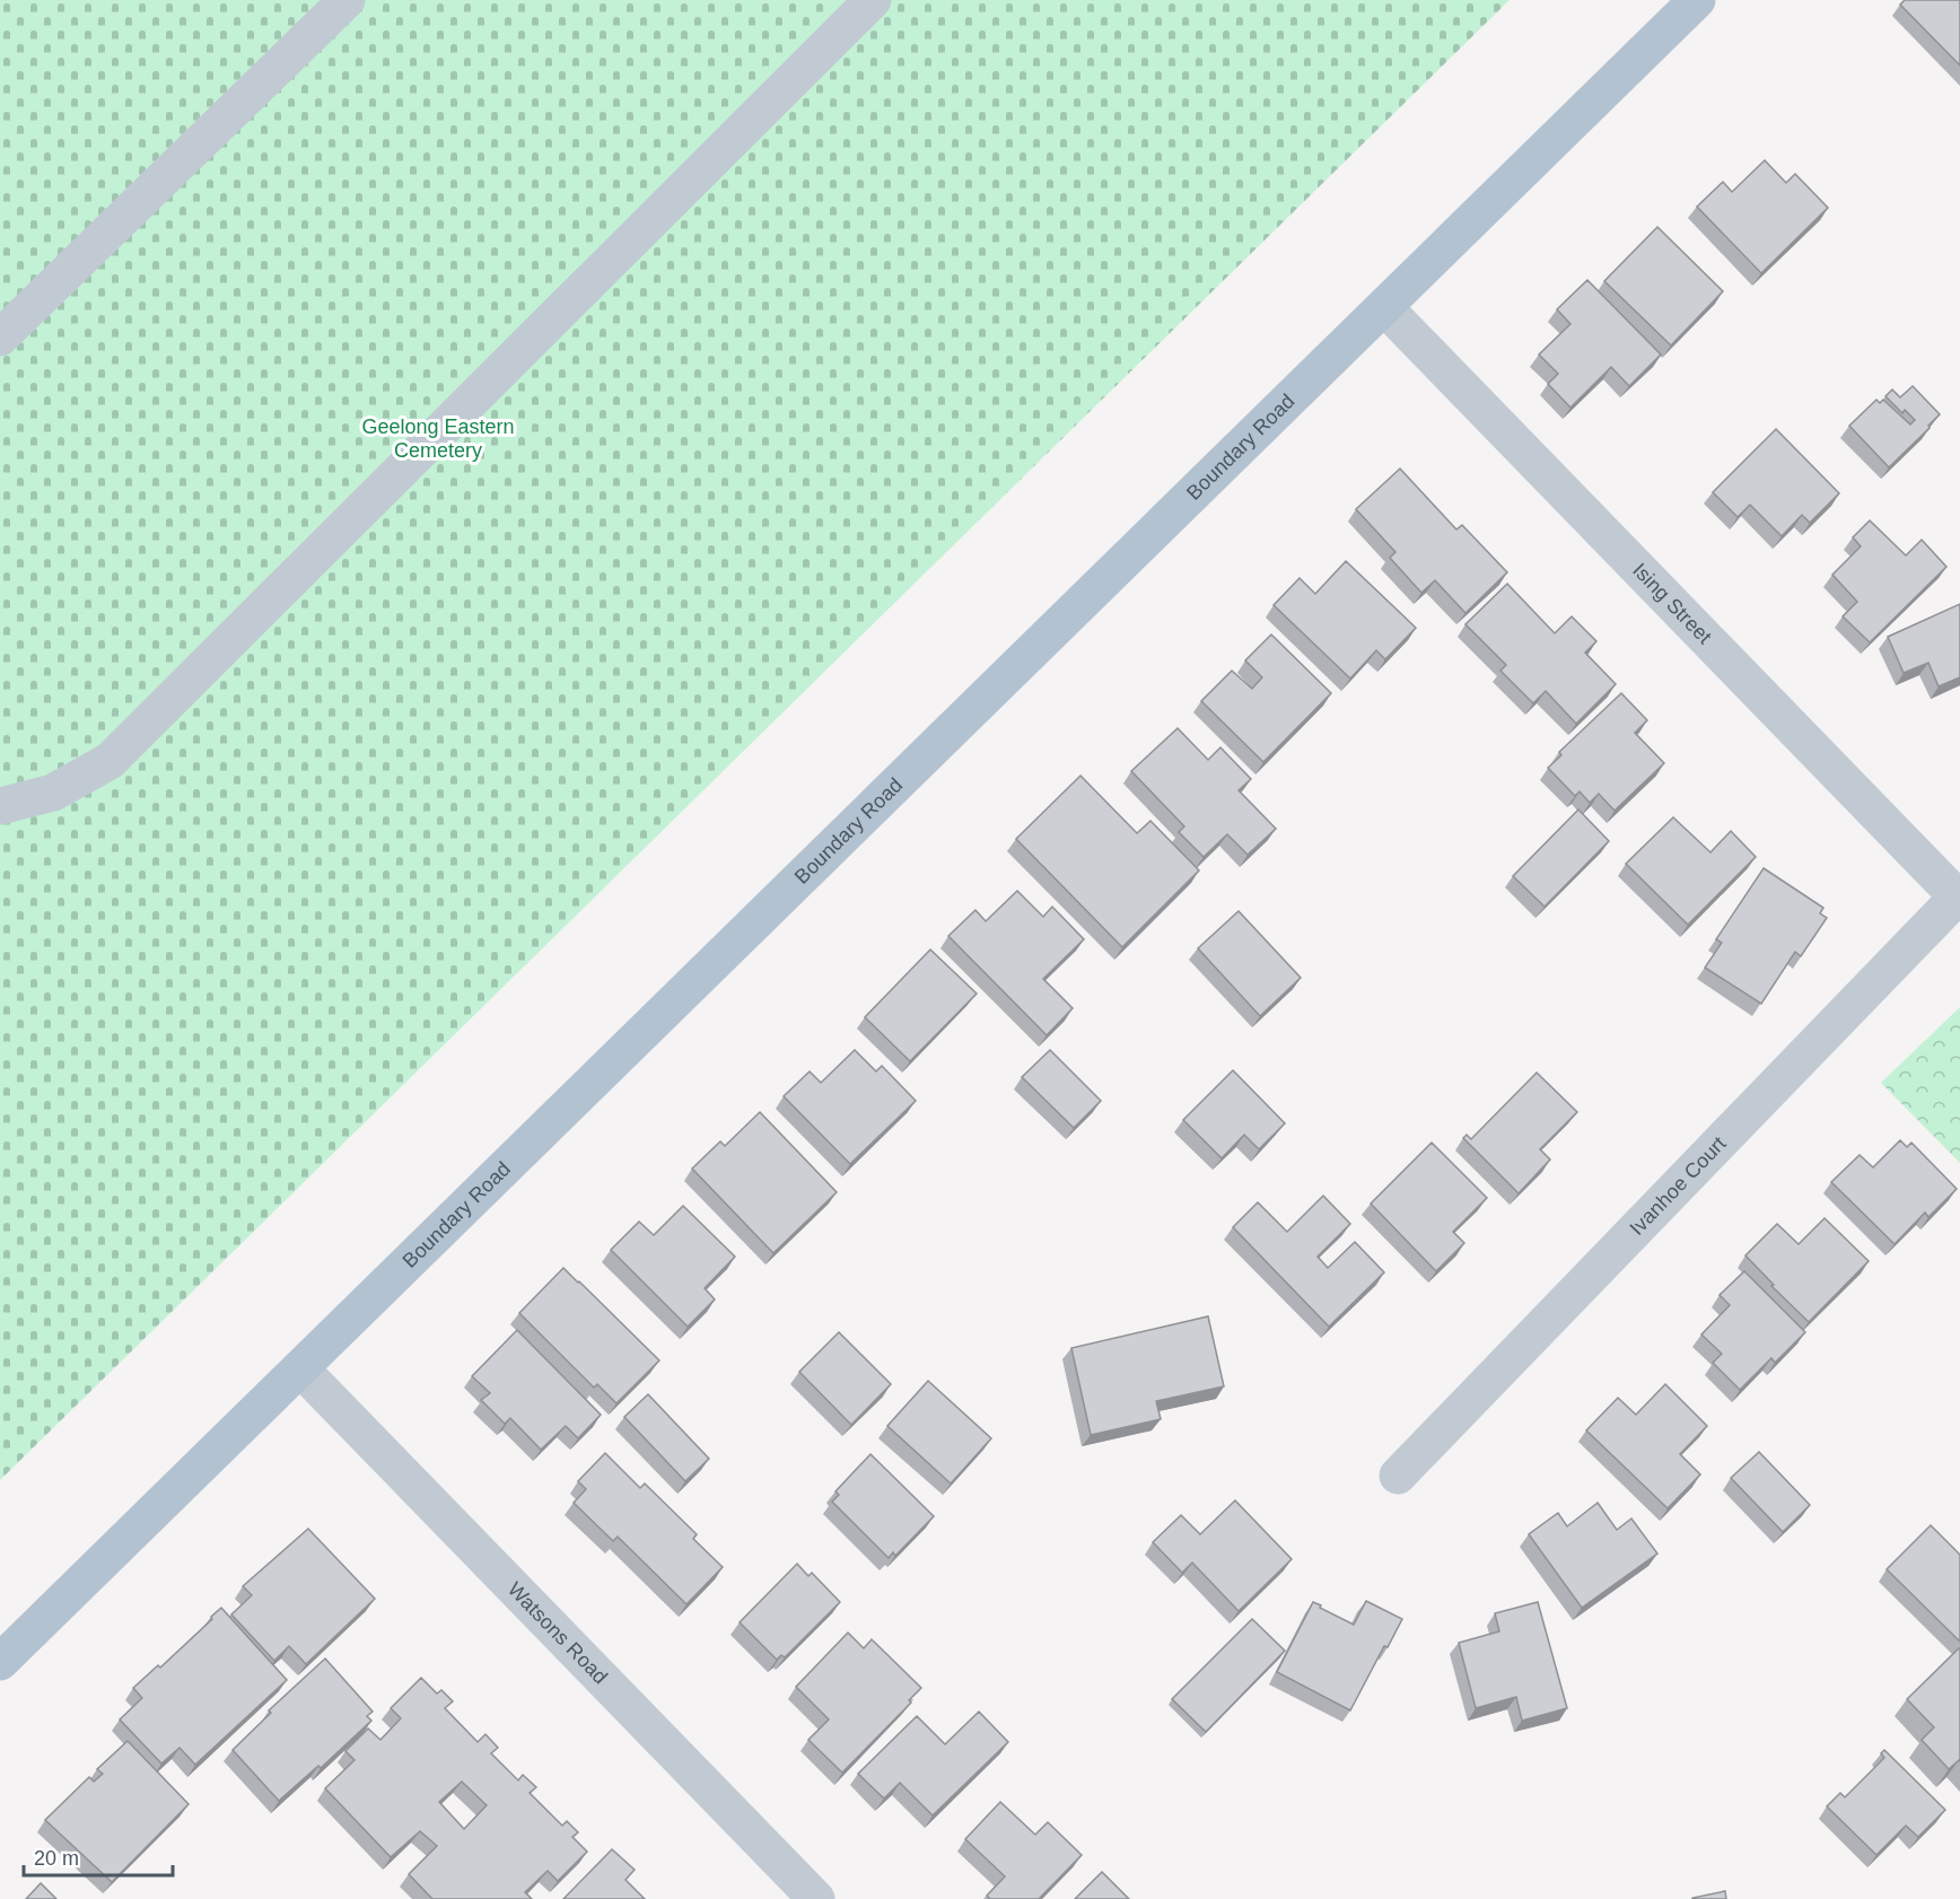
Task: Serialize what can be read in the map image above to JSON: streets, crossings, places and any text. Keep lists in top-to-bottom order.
{
  "streets": {
    "main road": ["Boundary Road"],
    "street": ["Ising Street", "Ivanhoe Court", "Watsons Road"]
  },
  "crossings": [
    ["Boundary Road", "Ising Street"],
    ["Boundary Road", "Watsons Road"],
    ["Ising Street", "Ivanhoe Court"]
  ],
  "parks": ["Geelong Eastern Cemetery"],
  "scale_bar": "20 m"
}
